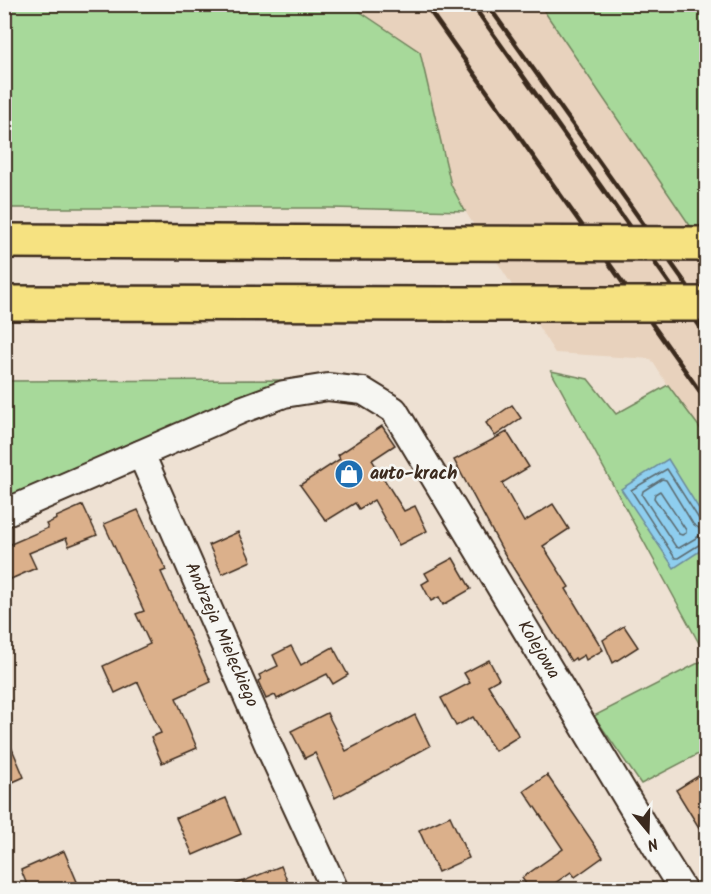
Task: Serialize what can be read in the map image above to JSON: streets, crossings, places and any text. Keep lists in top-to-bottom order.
{
  "streets": {
    "street": ["Andrzeja Mielęckiego", "Kolejowa"]
  },
  "crossings": [
    ["Andrzeja Mielęckiego", "Kolejowa"]
  ],
  "places": {
    "shop": ["auto-krach"]
  },
  "north": "bottom"
}
